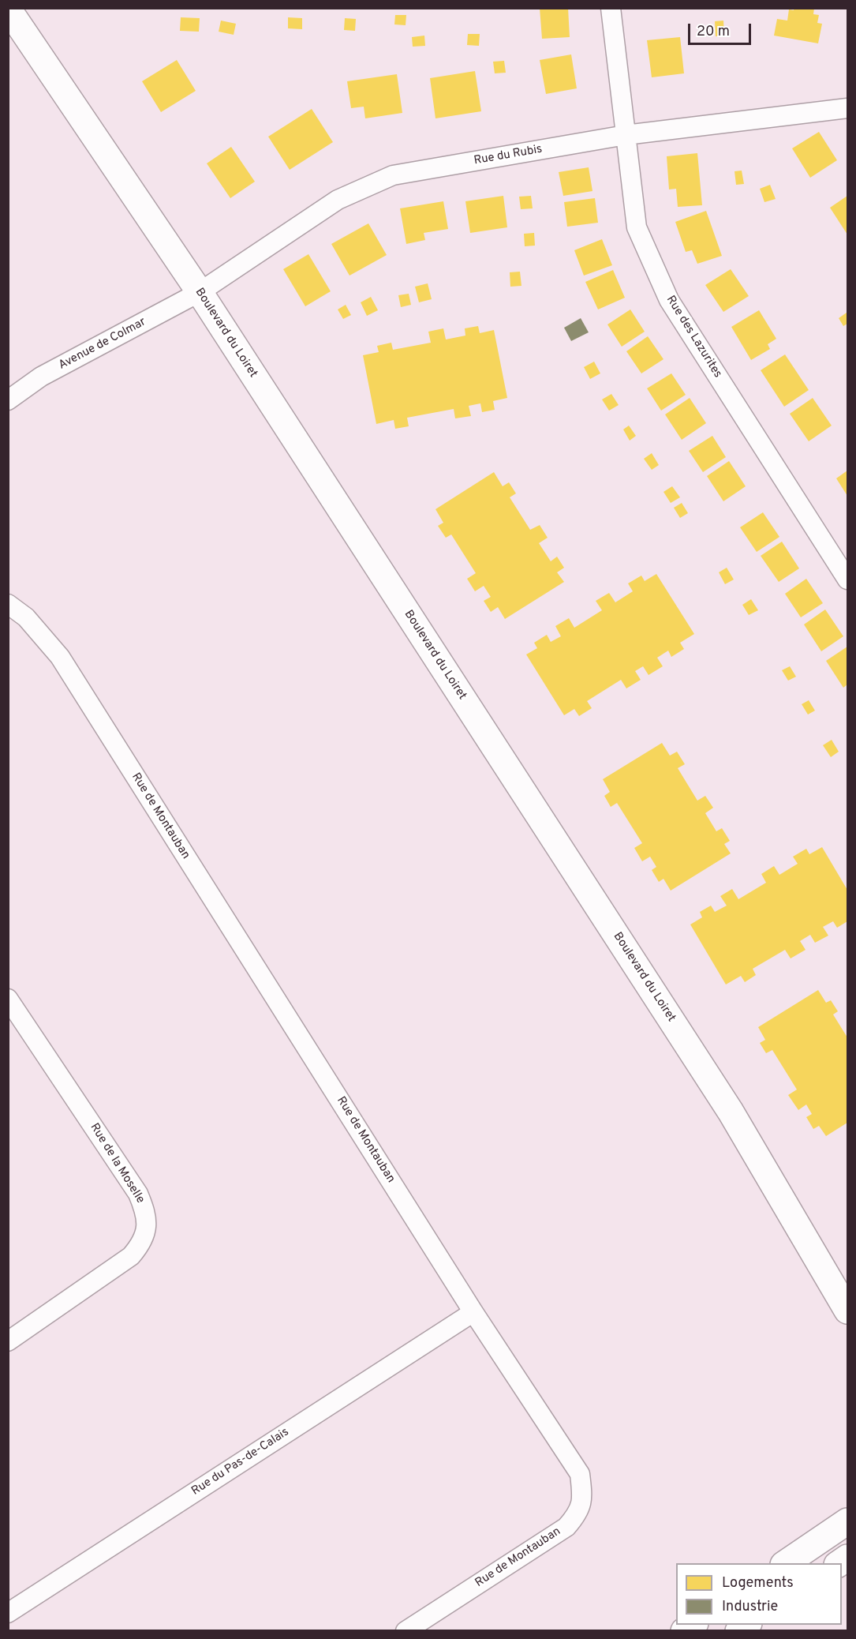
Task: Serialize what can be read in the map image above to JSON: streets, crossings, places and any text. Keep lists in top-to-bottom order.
{
  "streets": {
    "street": [
      "Rue du Rubis",
      "Boulevard du Loiret",
      "Rue des Lazurites",
      "Avenue de Colmar",
      "Rue de Montauban",
      "Rue de la Moselle",
      "Rue du Pas-de-Calais"
    ]
  },
  "crossings": [
    ["Rue du Rubis", "Boulevard du Loiret"],
    ["Rue du Rubis", "Rue des Lazurites"],
    ["Rue du Rubis", "Avenue de Colmar"],
    ["Boulevard du Loiret", "Avenue de Colmar"],
    ["Rue de Montauban", "Rue du Pas-de-Calais"]
  ],
  "legend": ["Logements", "Industrie"],
  "scale_bar": "20 m"
}
